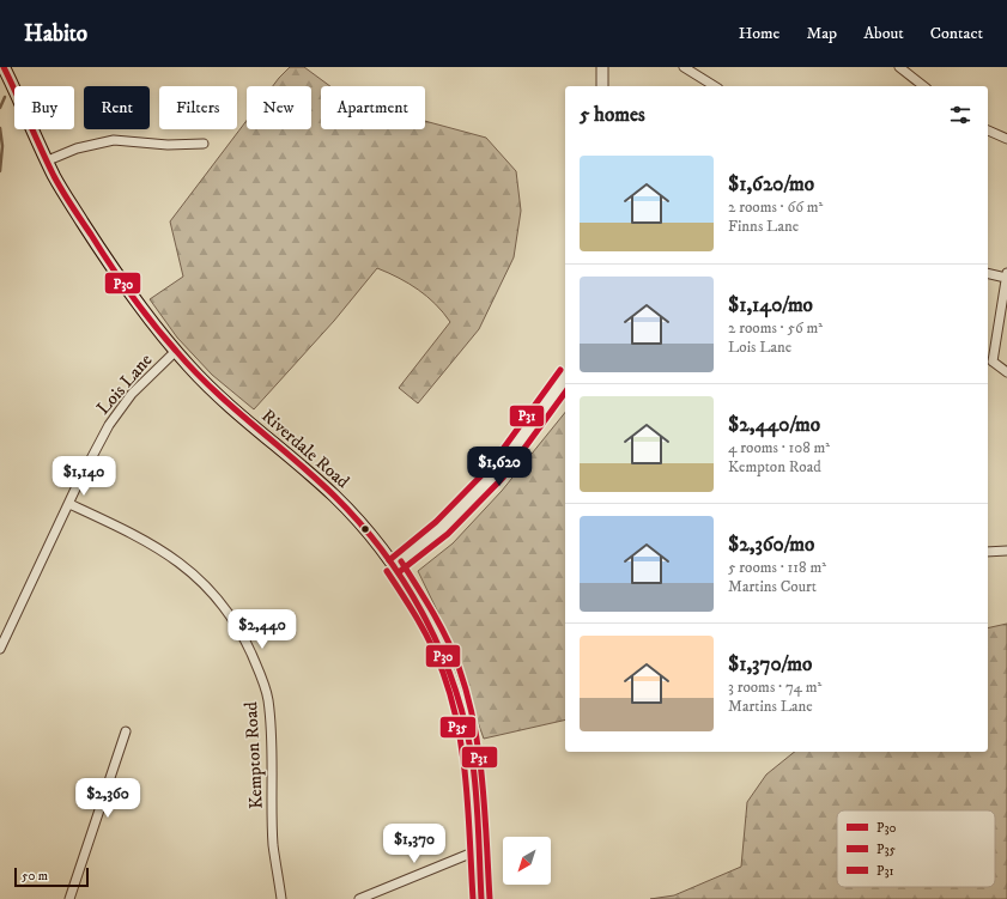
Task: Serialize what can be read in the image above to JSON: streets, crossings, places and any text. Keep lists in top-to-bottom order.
{
  "streets": {
    "main road": ["Riverdale Road"],
    "street": ["Lois Lane", "Kempton Road"]
  },
  "crossings": [
    ["Lois Lane", "Riverdale Road"],
    ["Lois Lane", "Kempton Road"]
  ],
  "lines": ["transit line P30", "transit line P31", "transit line P35"],
  "legend": ["P30", "P35", "P31"],
  "scale_bar": "50 m",
  "north": "bottom left",
  "page": {
    "header": "Habito",
    "nav": [
      "Home",
      "Map",
      "About",
      "Contact"
    ],
    "chip": [
      "Buy",
      "Rent",
      "Filters",
      "New",
      "Apartment"
    ],
    "heading": "5 homes",
    "list": [
      {
        "name": "$1,620/mo",
        "note": "2 rooms · 66 m² · Finns Lane"
      },
      {
        "name": "$1,140/mo",
        "note": "2 rooms · 56 m² · Lois Lane"
      },
      {
        "name": "$2,440/mo",
        "note": "4 rooms · 108 m² · Kempton Road"
      },
      {
        "name": "$2,360/mo",
        "note": "5 rooms · 118 m² · Martins Court"
      },
      {
        "name": "$1,370/mo",
        "note": "3 rooms · 74 m² · Martins Lane"
      }
    ],
    "price": [
      "$1,620",
      "$1,140",
      "$2,440",
      "$2,360",
      "$1,370"
    ],
    "scale": "50 m"
  }
}
